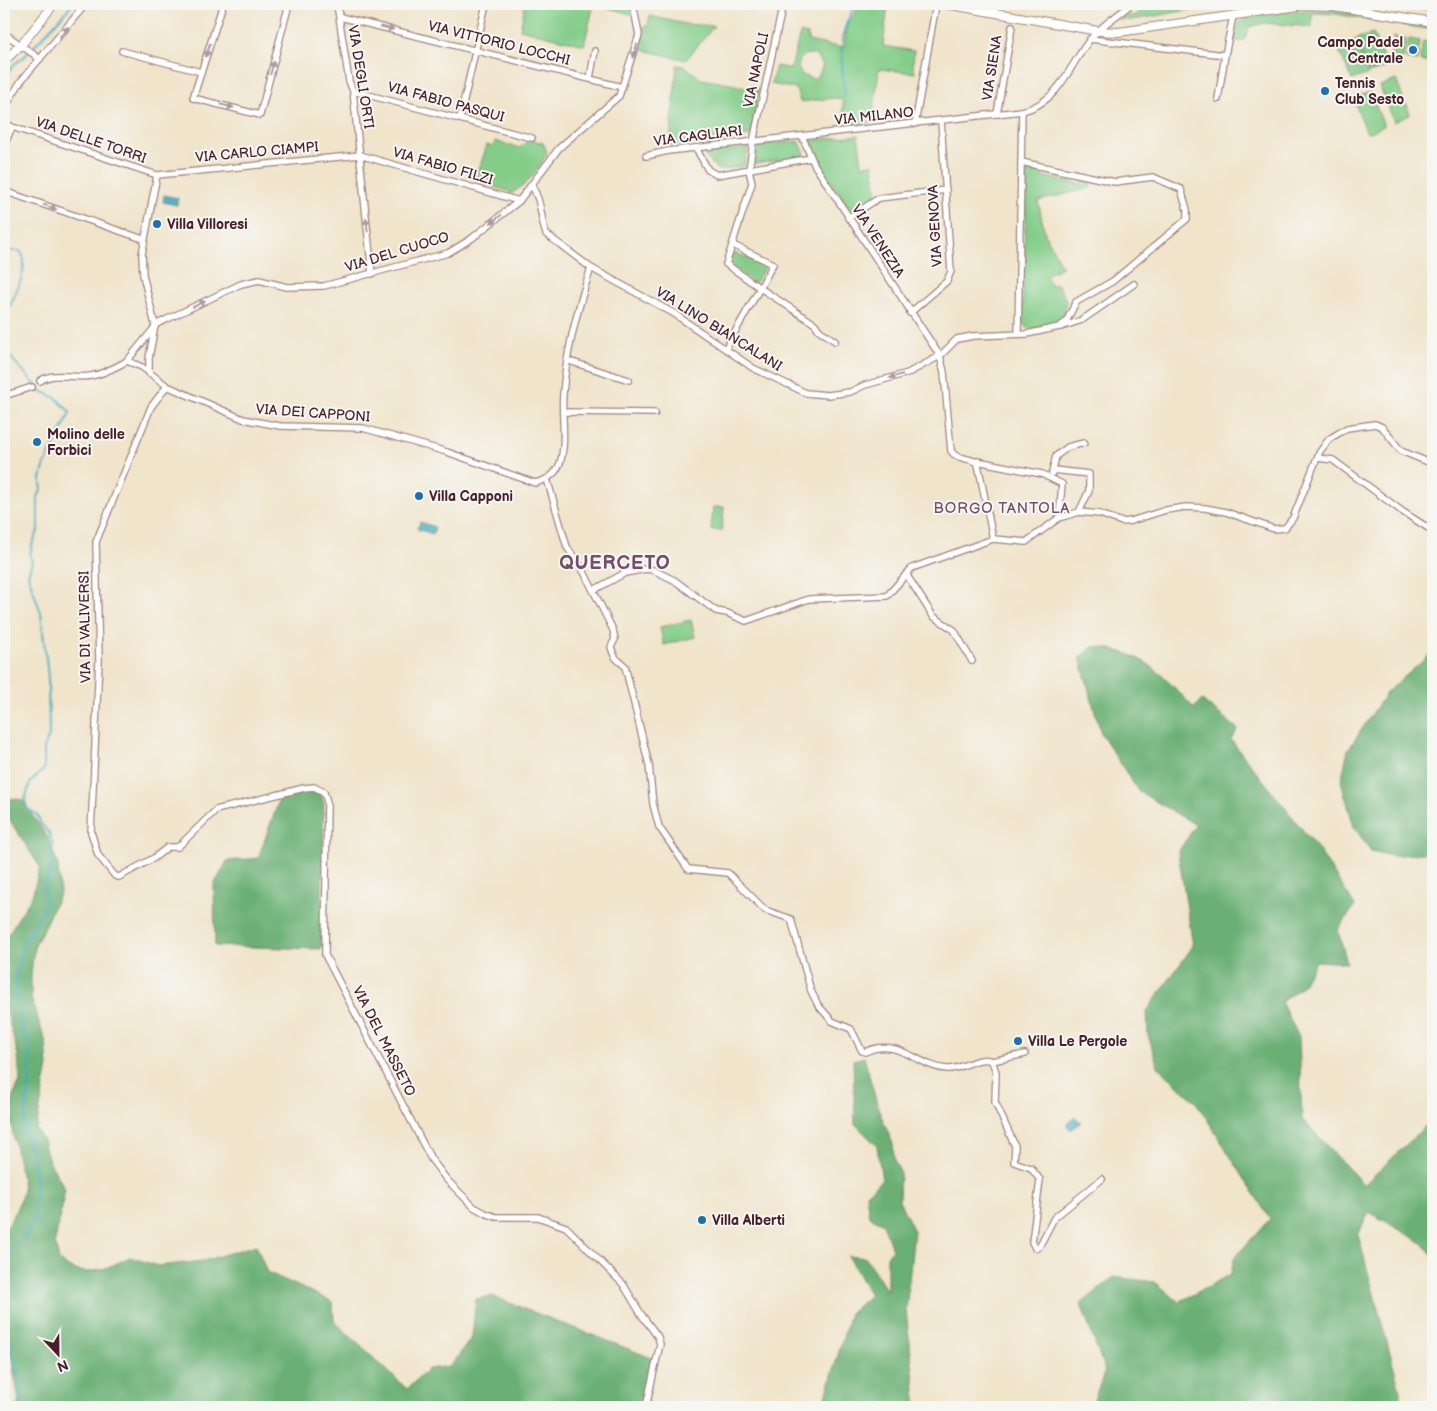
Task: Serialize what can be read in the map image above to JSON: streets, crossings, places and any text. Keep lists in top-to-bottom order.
{
  "streets": {
    "street": [
      "VIA VITTORIO LOCCHI",
      "VIA SIENA",
      "VIA NAPOLI",
      "VIA DEGLI ORTI",
      "VIA FABIO PASQUI",
      "VIA MILANO",
      "VIA CAGLIARI",
      "VIA DELLE TORRI",
      "VIA CARLO CIAMPI",
      "VIA FABIO FILZI",
      "VIA GENOVA",
      "VIA VENEZIA",
      "VIA DEL CUOCO",
      "VIA LINO BIANCALANI",
      "VIA DEI CAPPONI",
      "VIA DI VALIVERSI",
      "VIA DEL MASSETO"
    ]
  },
  "crossings": [
    ["VIA VITTORIO LOCCHI", "VIA DEGLI ORTI"],
    ["VIA VITTORIO LOCCHI", "VIA DEL CUOCO"],
    ["VIA SIENA", "VIA MILANO"],
    ["VIA NAPOLI", "VIA MILANO"],
    ["VIA NAPOLI", "VIA CAGLIARI"],
    ["VIA DEGLI ORTI", "VIA FABIO PASQUI"],
    ["VIA DEGLI ORTI", "VIA CARLO CIAMPI"],
    ["VIA DEGLI ORTI", "VIA FABIO FILZI"],
    ["VIA DEGLI ORTI", "VIA DEL CUOCO"],
    ["VIA MILANO", "VIA CAGLIARI"],
    ["VIA MILANO", "VIA GENOVA"],
    ["VIA MILANO", "VIA VENEZIA"],
    ["VIA DELLE TORRI", "VIA CARLO CIAMPI"],
    ["VIA DELLE TORRI", "VIA DEL CUOCO"],
    ["VIA DELLE TORRI", "VIA DEI CAPPONI"],
    ["VIA CARLO CIAMPI", "VIA FABIO FILZI"],
    ["VIA FABIO FILZI", "VIA DEL CUOCO"],
    ["VIA GENOVA", "VIA VENEZIA"],
    ["VIA VENEZIA", "VIA LINO BIANCALANI"],
    ["VIA DEL CUOCO", "VIA LINO BIANCALANI"],
    ["VIA DEI CAPPONI", "VIA DI VALIVERSI"],
    ["VIA DI VALIVERSI", "VIA DEL MASSETO"]
  ],
  "one_way": ["VIA VITTORIO LOCCHI", "VIA DEGLI ORTI"],
  "districts": ["BORGO TANTOLA", "QUERCETO"],
  "places": [
    "Campo Padel Centrale",
    "Tennis Club Sesto",
    "Villa Villoresi",
    "Molino delle Forbici",
    "Villa Capponi",
    "Villa Le Pergole",
    "Villa Alberti"
  ],
  "north": "bottom"
}
